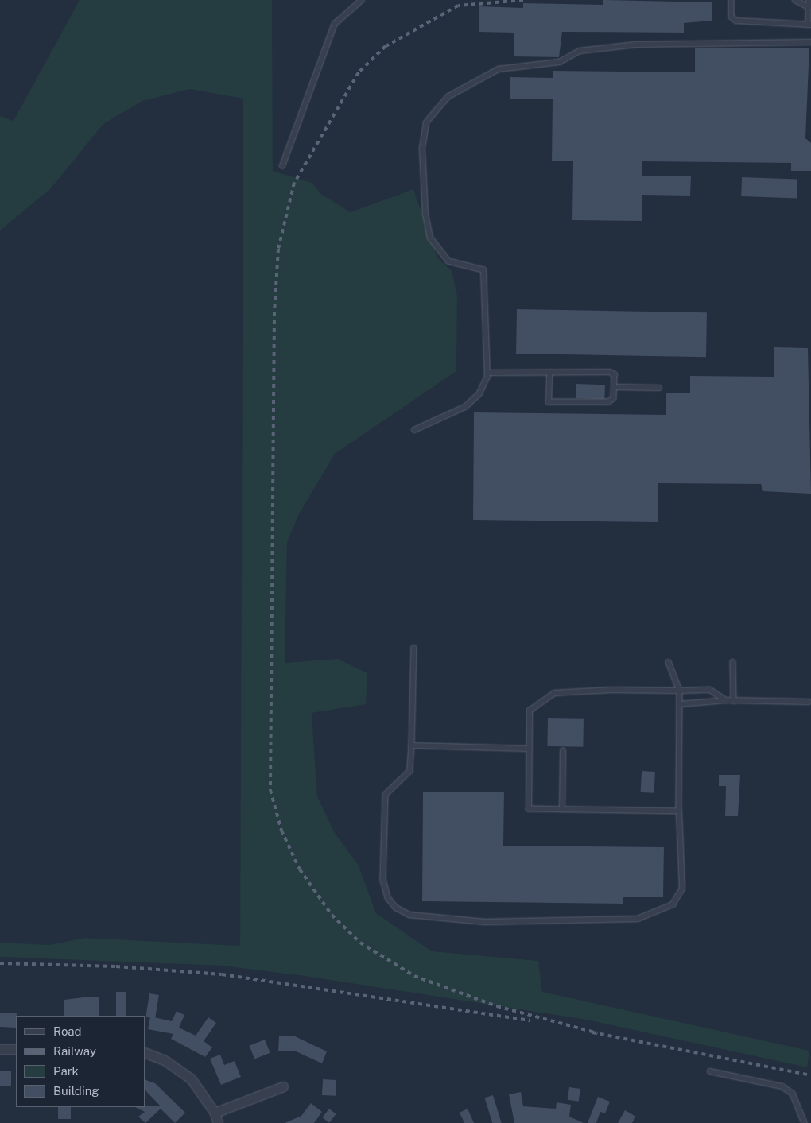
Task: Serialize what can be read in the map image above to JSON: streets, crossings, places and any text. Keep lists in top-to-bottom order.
{
  "legend": [
    "Road",
    "Railway",
    "Park",
    "Building"
  ]
}
